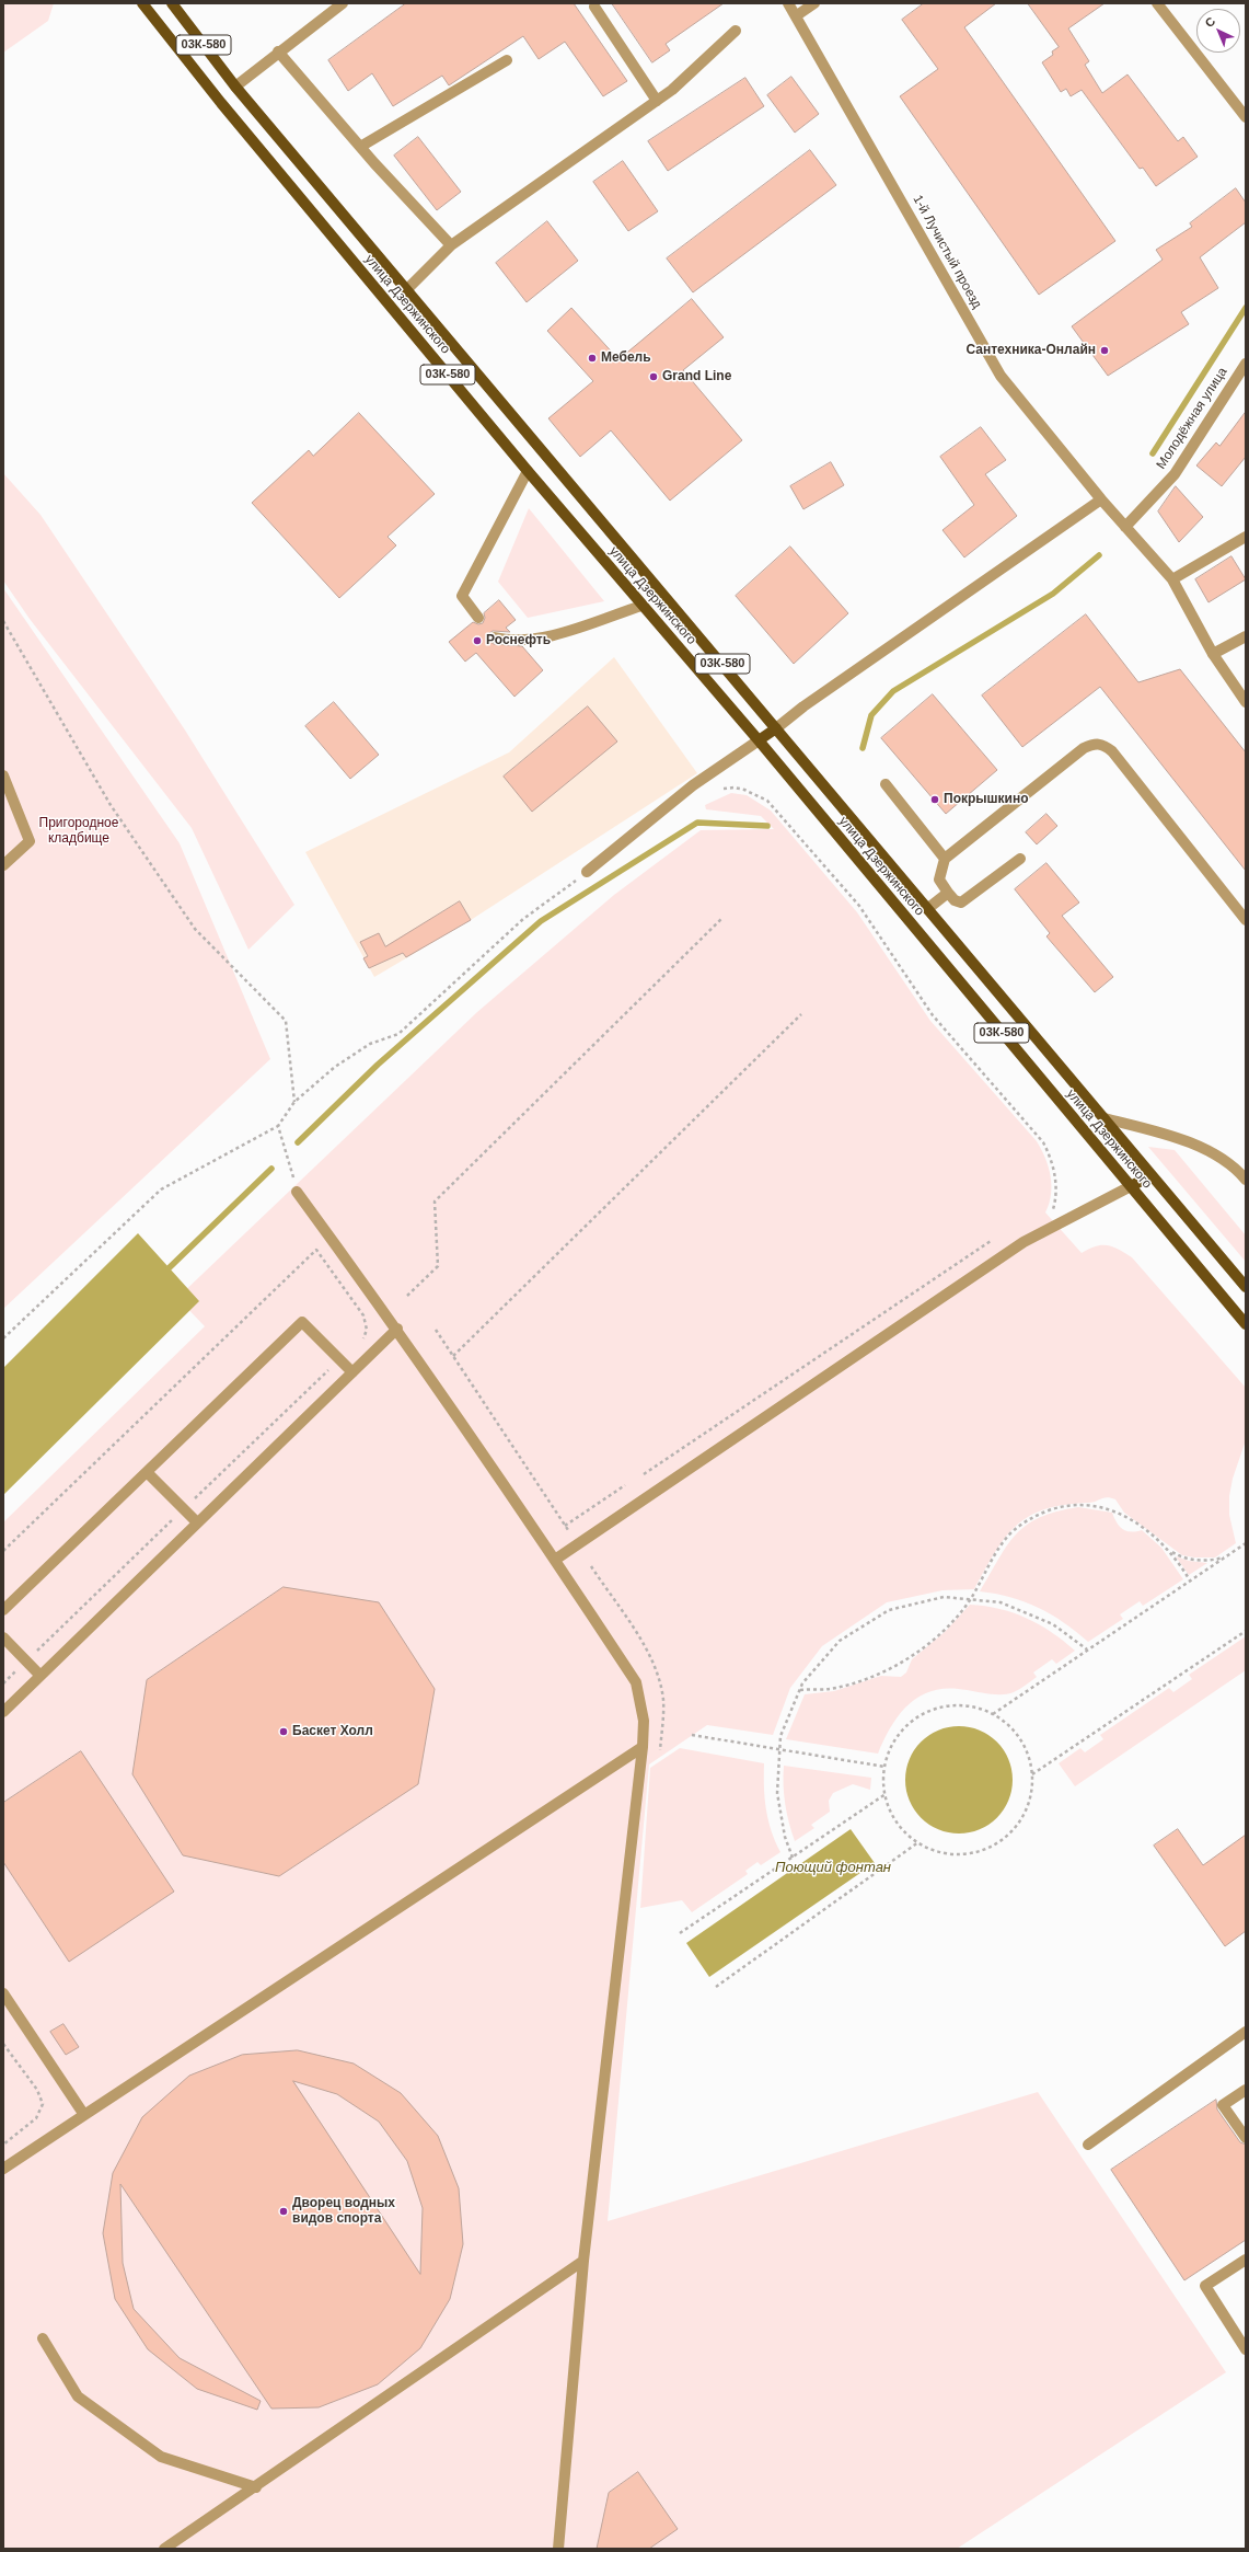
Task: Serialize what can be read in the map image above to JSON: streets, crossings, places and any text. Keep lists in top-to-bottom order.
{
  "streets": {
    "main road": ["03К-580", "улица Дзержинского"],
    "street": ["1-й Лучистый проезд", "Молодёжная улица"]
  },
  "crossings": [
    ["1-й Лучистый проезд", "Молодёжная улица"]
  ],
  "water": ["Поющий фонтан"],
  "parks": ["Пригородное кладбище"],
  "places": [
    "Сантехника-Онлайн",
    "Мебель",
    "Grand Line",
    "Роснефть",
    "Покрышкино",
    "Баскет Холл",
    "Дворец водных видов спорта"
  ],
  "north": "top left"
}
